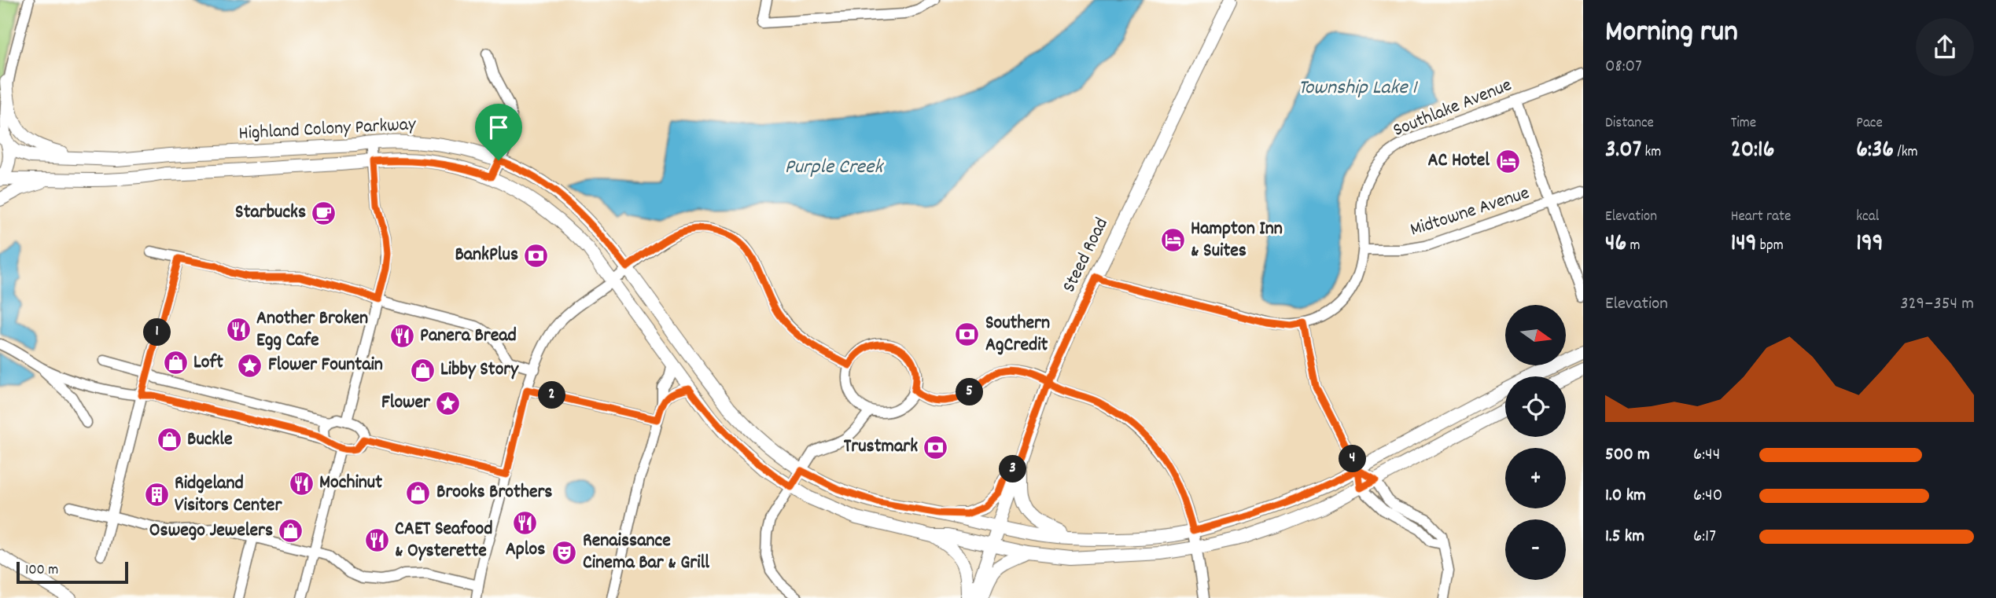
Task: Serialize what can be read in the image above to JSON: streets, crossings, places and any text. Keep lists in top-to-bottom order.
{
  "streets": {
    "street": [
      "Southlake Avenue",
      "Highland Colony Parkway",
      "Midtowne Avenue",
      "Steed Road"
    ]
  },
  "crossings": [
    ["Southlake Avenue", "Midtowne Avenue"],
    ["Southlake Avenue", "Steed Road"],
    ["Highland Colony Parkway", "Steed Road"]
  ],
  "water": ["Township Lake 1", "Purple Creek"],
  "places": {
    "hotel": ["AC Hotel", "Hampton Inn & Suites"],
    "cafe": ["Starbucks"],
    "bank": ["BankPlus", "Southern AgCredit", "Trustmark"],
    "restaurant": [
      "Another Broken Egg Cafe",
      "Panera Bread",
      "Mochinut",
      "Aplos",
      "CAET Seafood & Oysterette"
    ],
    "shop": [
      "Loft",
      "Libby Story",
      "Buckle",
      "Brooks Brothers",
      "Oswego Jewelers"
    ],
    "place": ["Flower Fountain", "Flower"],
    "building": ["Ridgeland Visitors Center"],
    "theatre": ["Renaissance Cinema Bar & Grill"]
  },
  "scale_bar": "100 m",
  "north": "right",
  "page": {
    "heading": ["Morning run", "08:07"],
    "stats": [
      ["Distance", "3.07 km"],
      ["Time", "20:16"],
      ["Pace", "6:36 /km"],
      ["Elevation", "46 m"],
      ["Heart rate", "149 bpm"],
      ["kcal", "199"]
    ],
    "chart": ["Elevation", "329–354 m"],
    "map_buttons": ["+", "−"],
    "pins": [
      "1",
      "5",
      "2",
      "4",
      "3"
    ],
    "list": [
      {
        "name": "500 m",
        "note": "6:44"
      },
      {
        "name": "1.0 km",
        "note": "6:40"
      },
      {
        "name": "1.5 km",
        "note": "6:17"
      }
    ],
    "scale": "100 m"
  }
}
